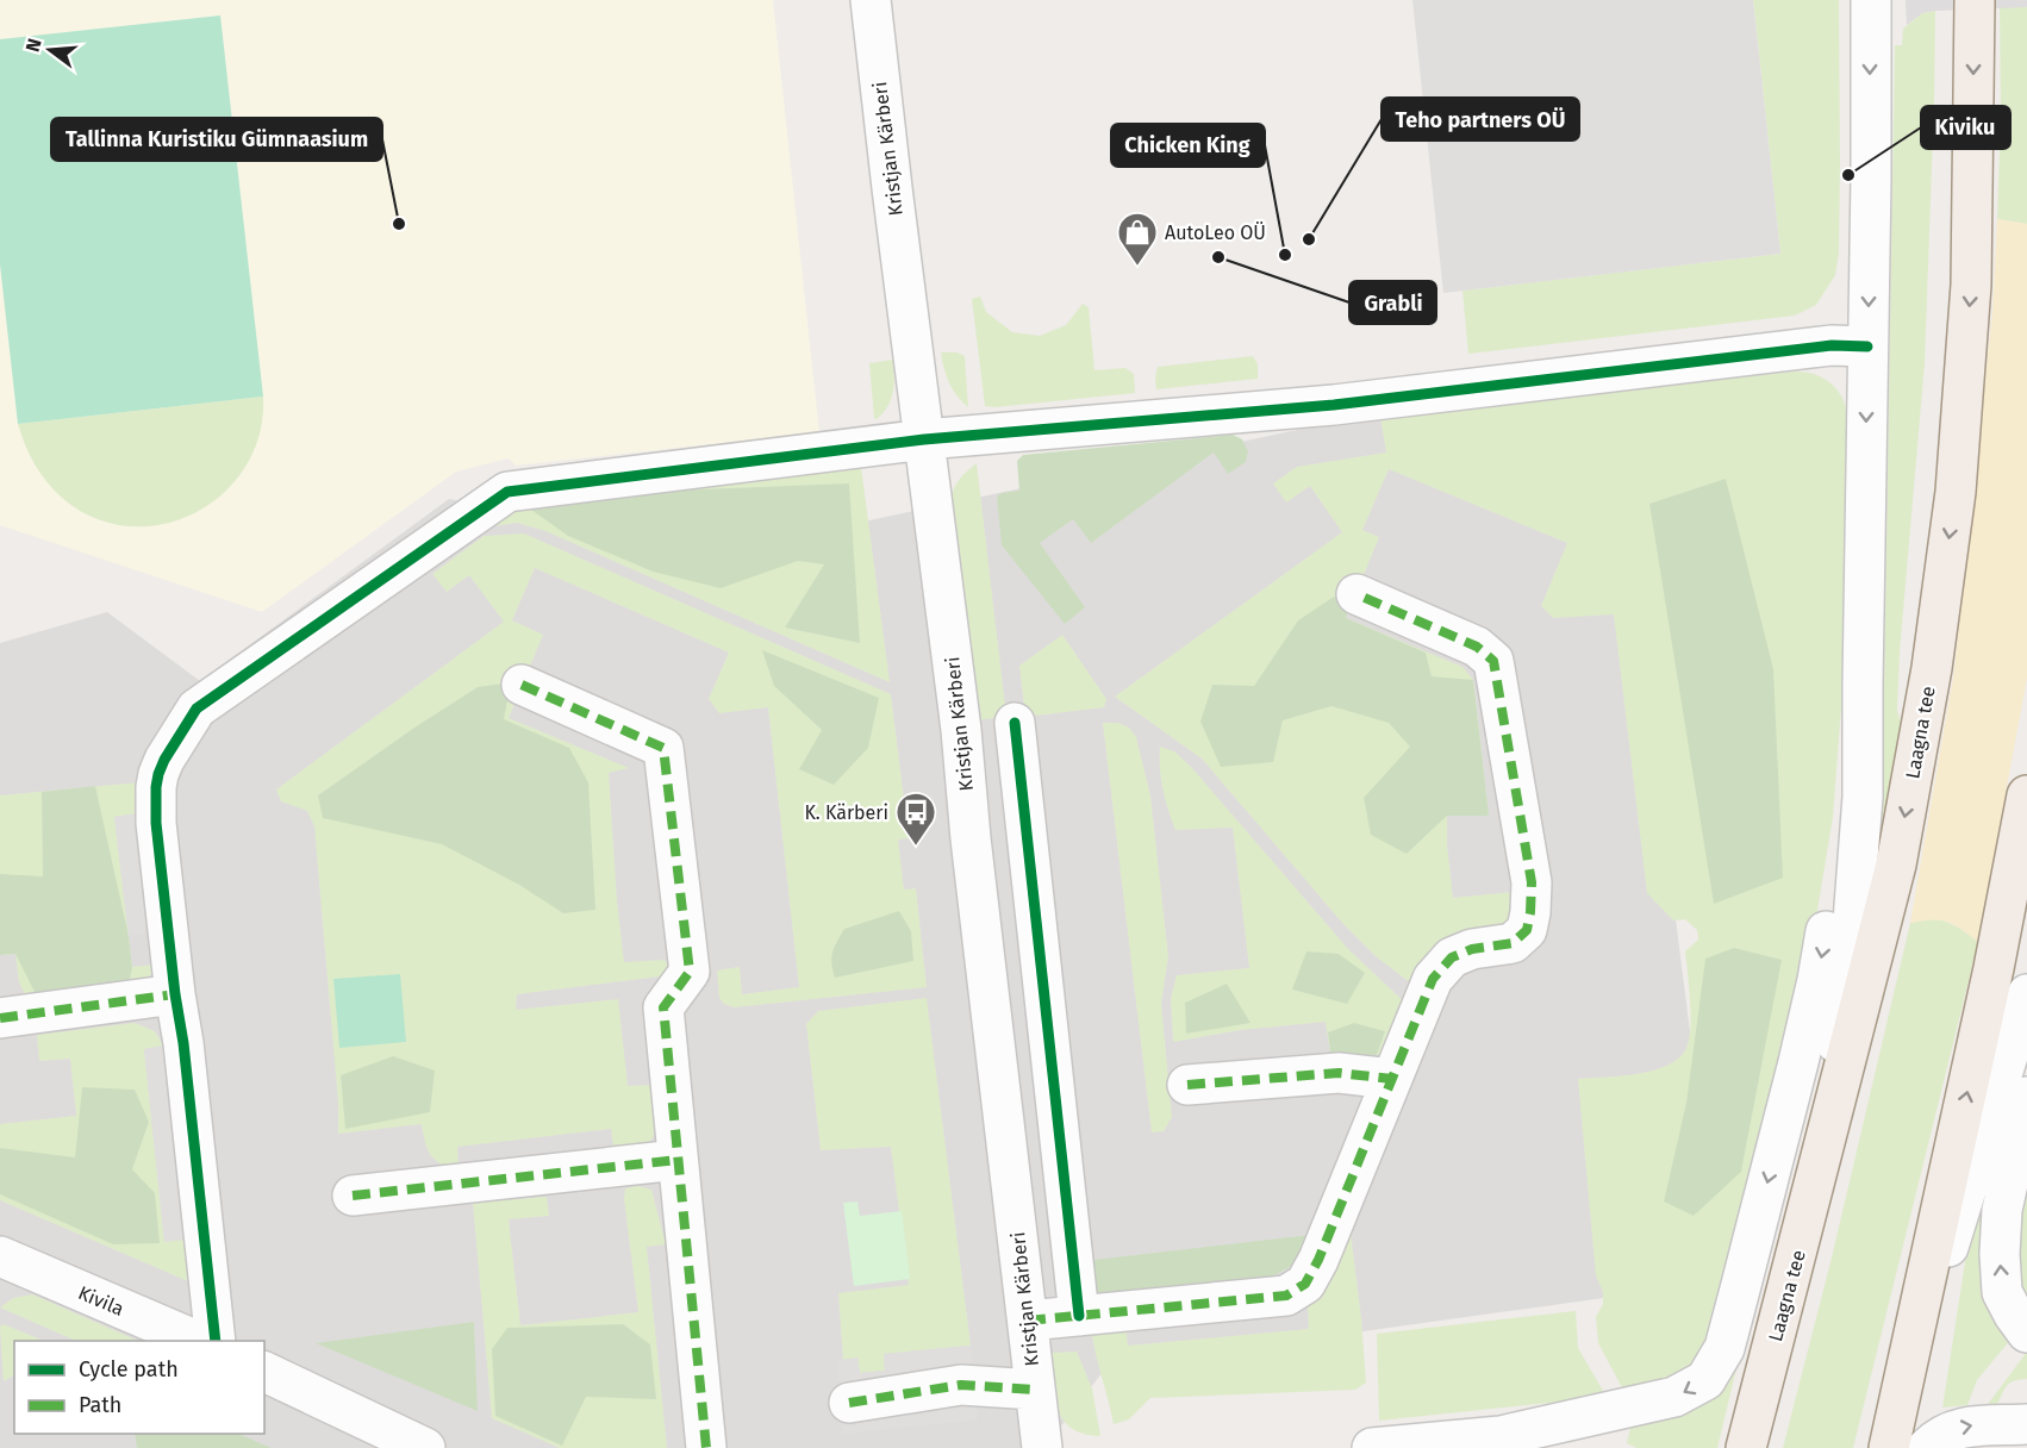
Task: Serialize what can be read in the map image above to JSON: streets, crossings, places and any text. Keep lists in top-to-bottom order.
{
  "streets": {
    "main road": ["Laagna tee"],
    "street": ["Kristjan Kärberi", "Kivila"]
  },
  "places": {
    "other": [
      "Kiviku",
      "Tallinna Kuristiku Gümnaasium",
      "Teho partners OÜ",
      "Chicken King",
      "Grabli"
    ],
    "shop": ["AutoLeo OÜ"],
    "bus stop": ["K. Kärberi"]
  },
  "legend": ["Cycle path", "Path"],
  "north": "left"
}
